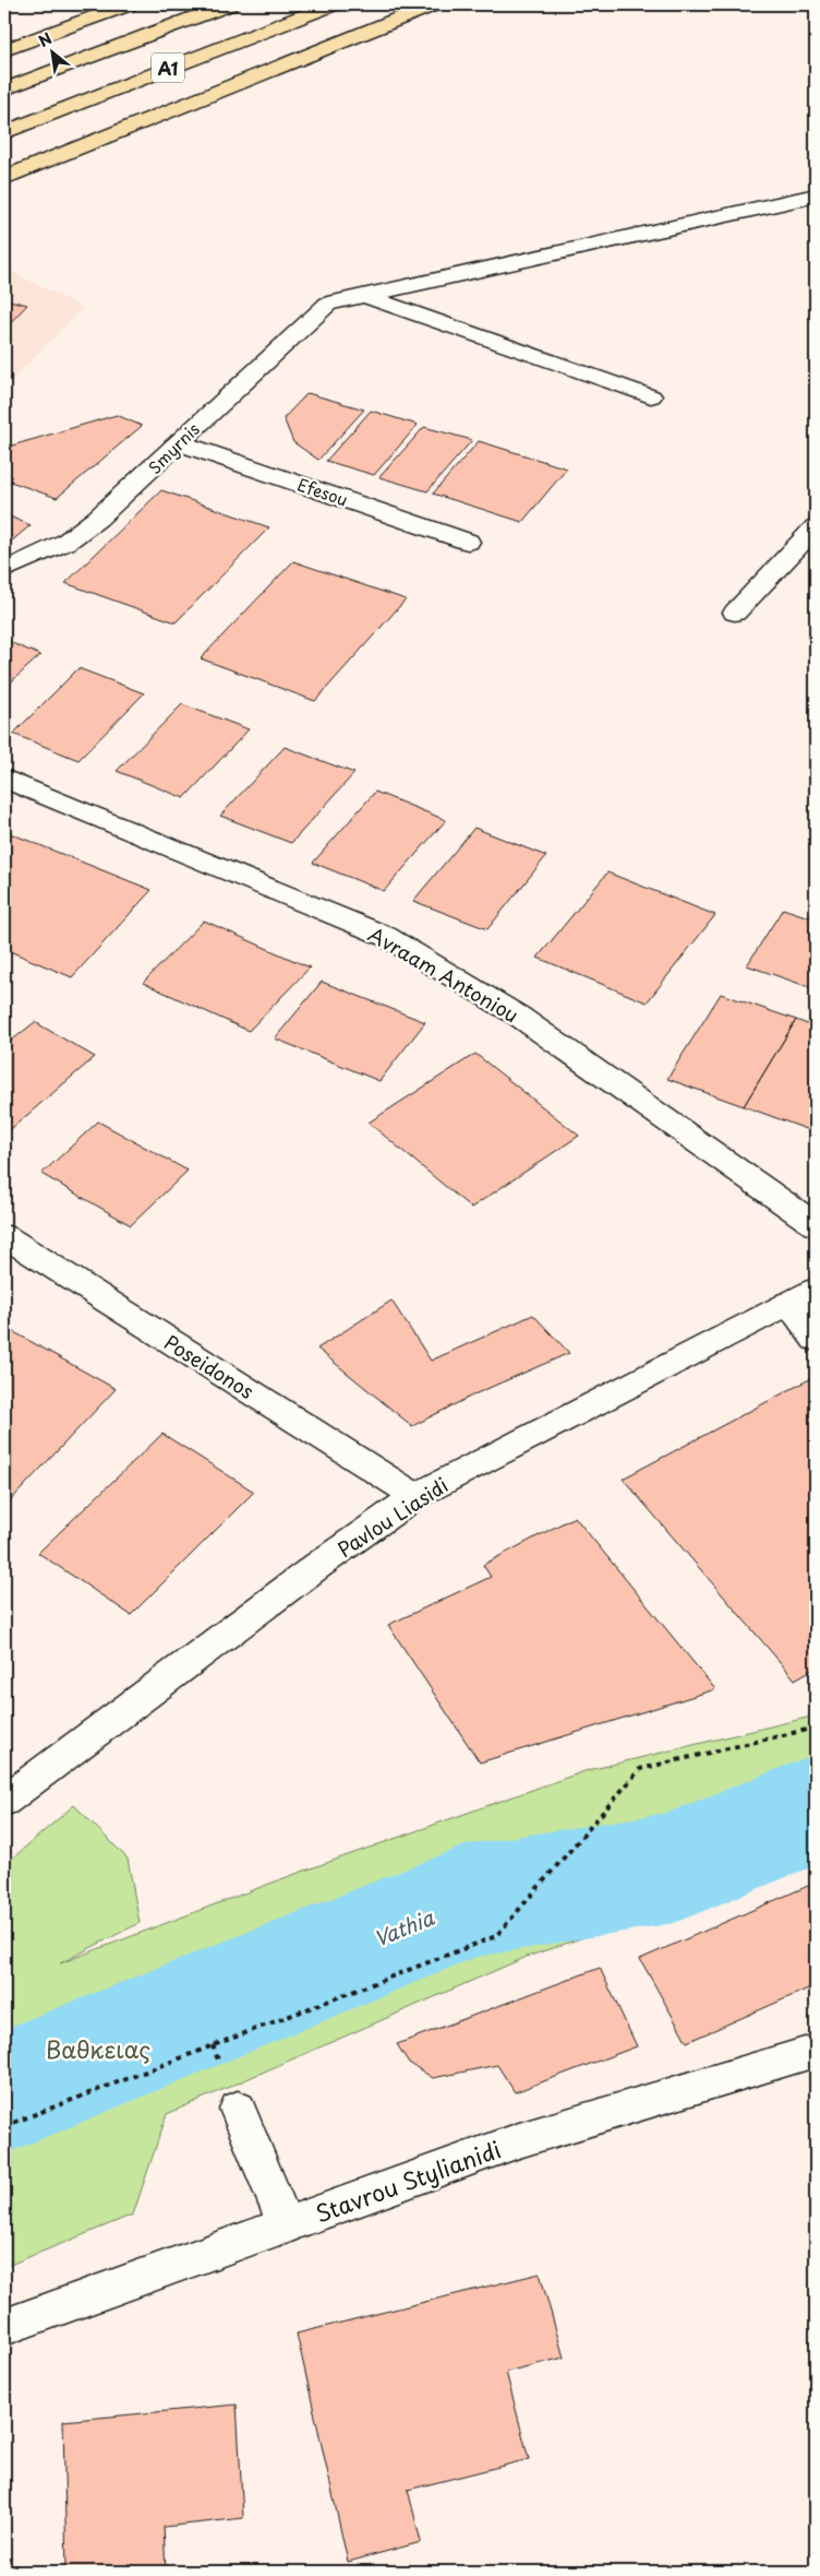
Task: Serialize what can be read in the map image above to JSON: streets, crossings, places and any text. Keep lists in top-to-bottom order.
{
  "streets": {
    "highway": ["A1"],
    "street": [
      "Smyrnis",
      "Efesou",
      "Avraam Antoniou",
      "Poseidonos",
      "Pavlou Liasidi",
      "Stavrou Stylianidi"
    ]
  },
  "crossings": [
    ["Smyrnis", "Efesou"],
    ["Poseidonos", "Pavlou Liasidi"]
  ],
  "water": ["Vathia"],
  "parks": ["Βαθκειας"],
  "north": "top left"
}
